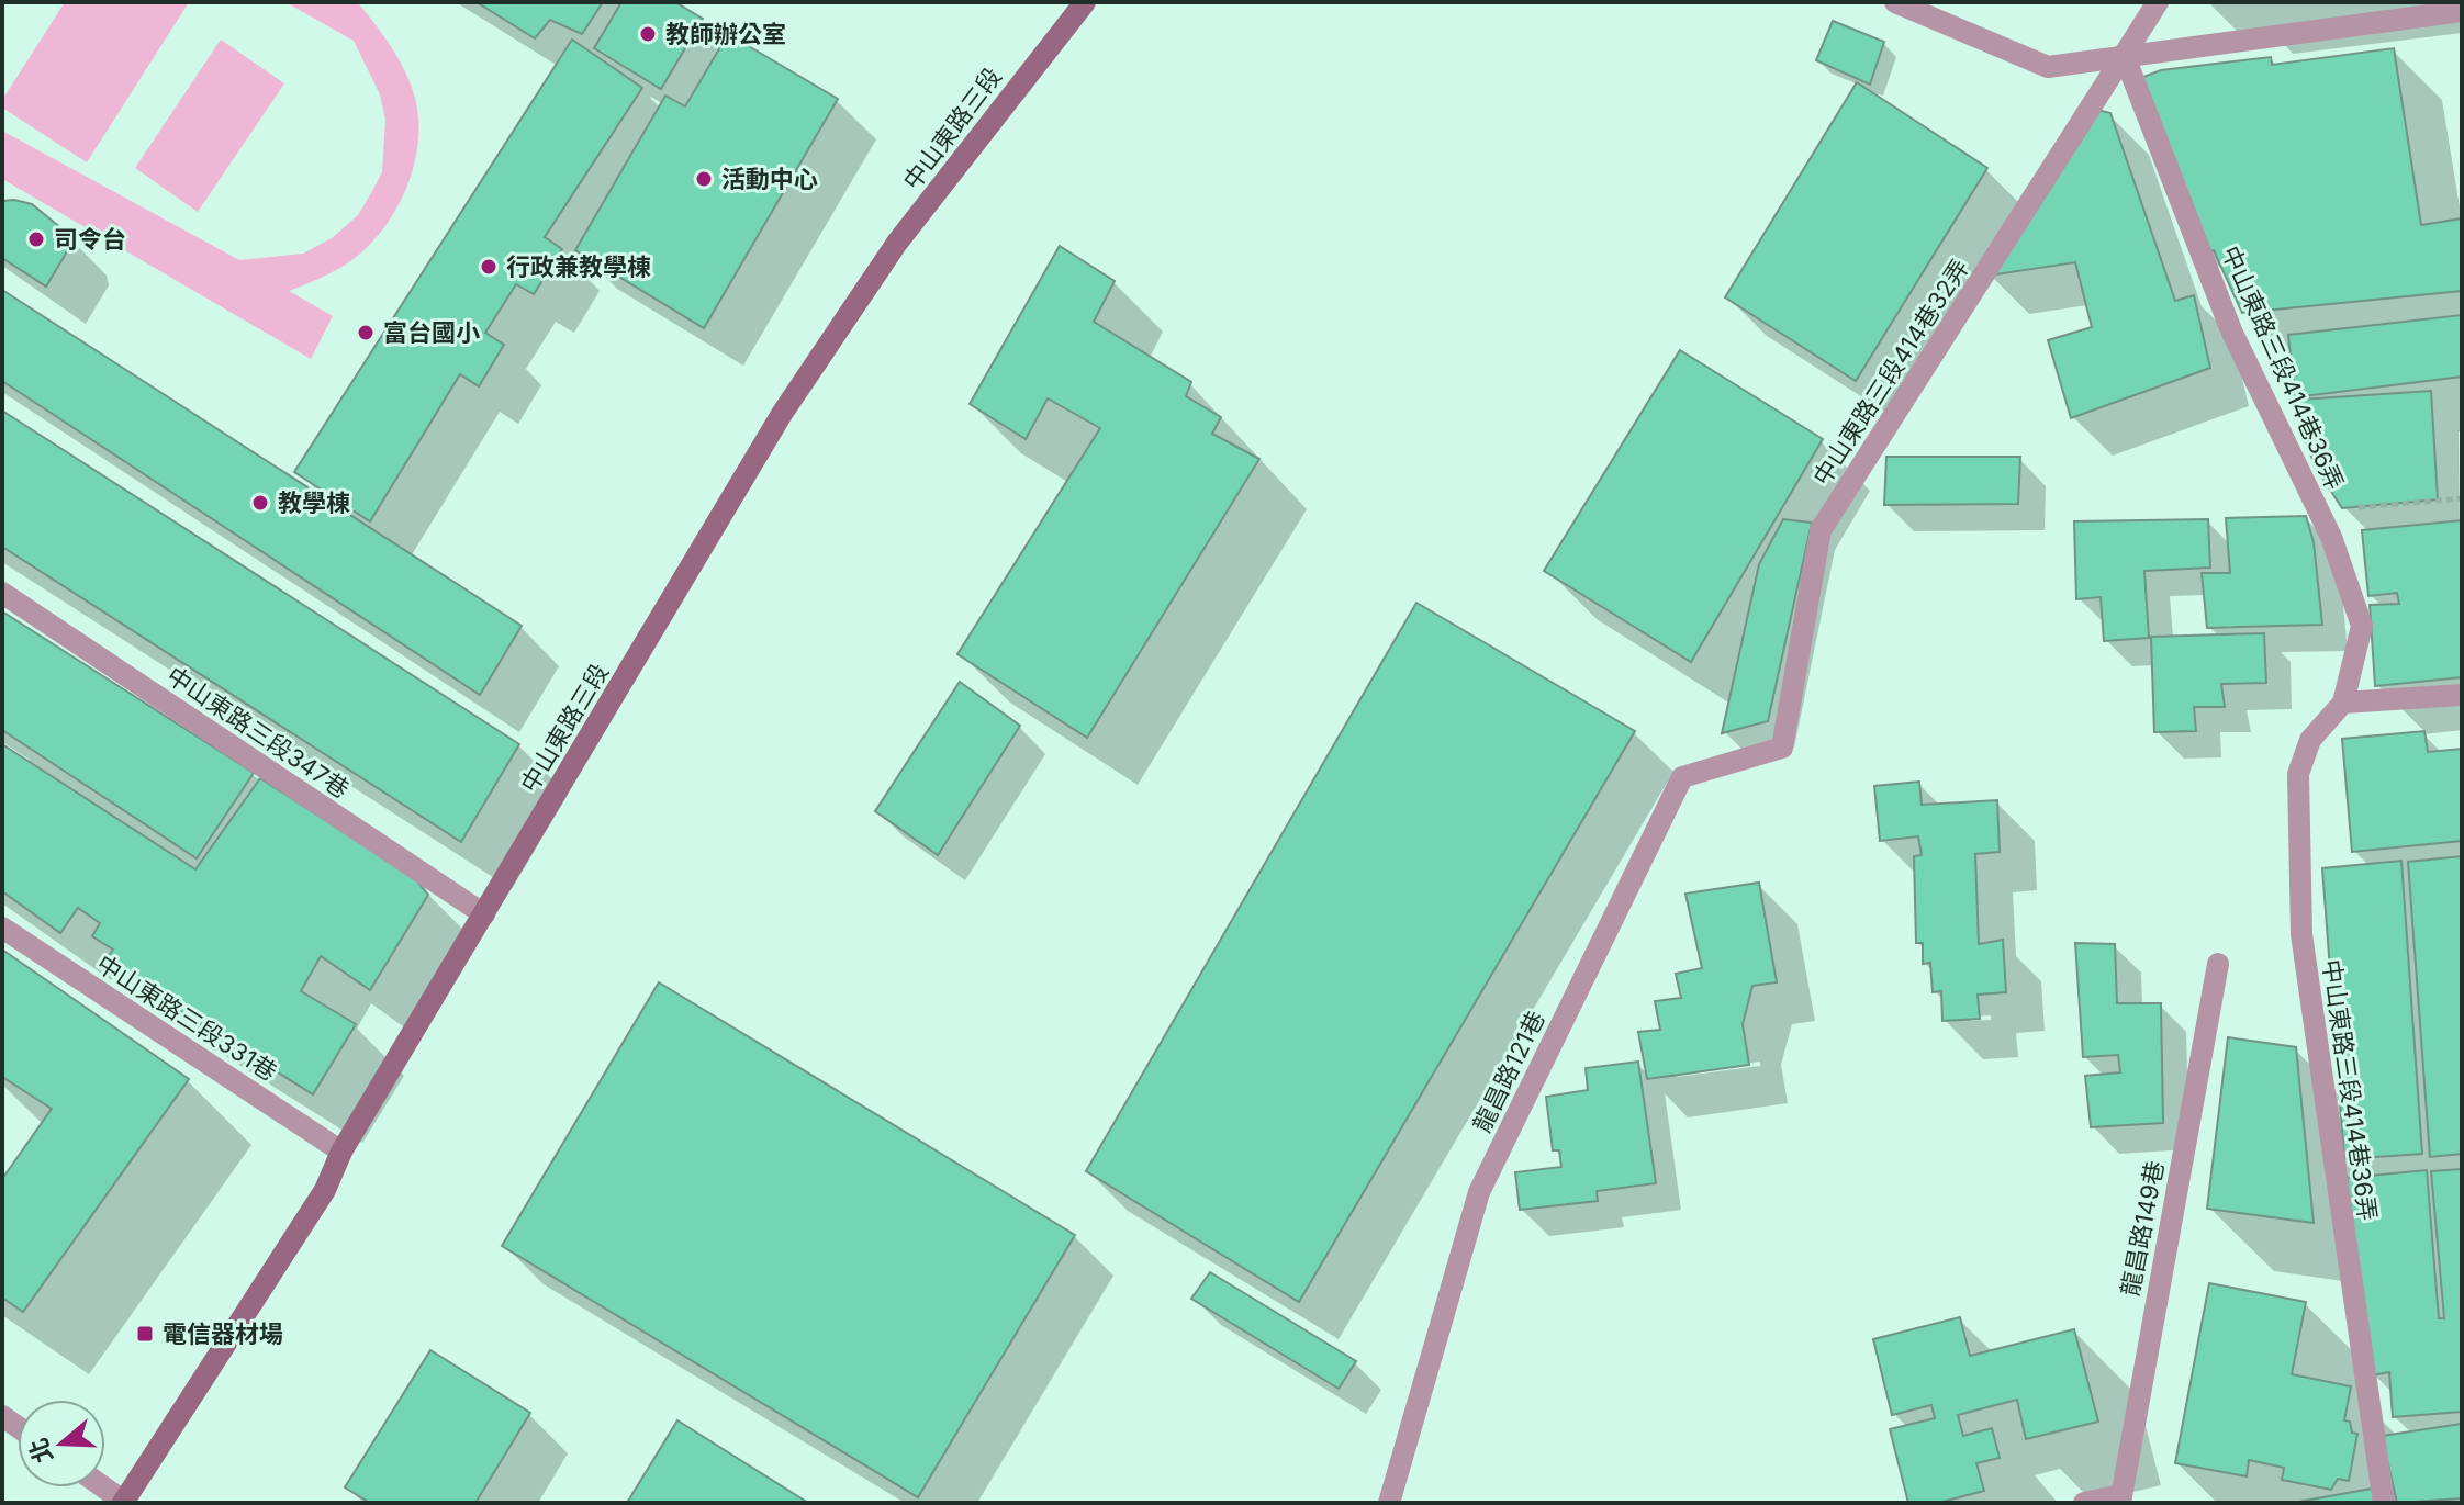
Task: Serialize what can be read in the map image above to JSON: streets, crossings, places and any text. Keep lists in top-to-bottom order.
{
  "streets": {
    "main road": ["中山東路三段"],
    "lane": [
      "中山東路三段414巷36弄",
      "中山東路三段414巷32弄",
      "中山東路三段347巷",
      "中山東路三段331巷",
      "龍昌路121巷",
      "龍昌路149巷"
    ]
  },
  "crossings": [
    ["中山東路三段", "中山東路三段347巷"],
    ["中山東路三段", "中山東路三段331巷"],
    ["中山東路三段414巷36弄", "中山東路三段414巷32弄"],
    ["中山東路三段414巷32弄", "龍昌路121巷"]
  ],
  "places": {
    "other": [
      "教師辦公室",
      "活動中心",
      "司令台",
      "行政兼教學棟",
      "富台國小",
      "教學棟"
    ],
    "transit": ["電信器材場"]
  },
  "north": "left"
}
